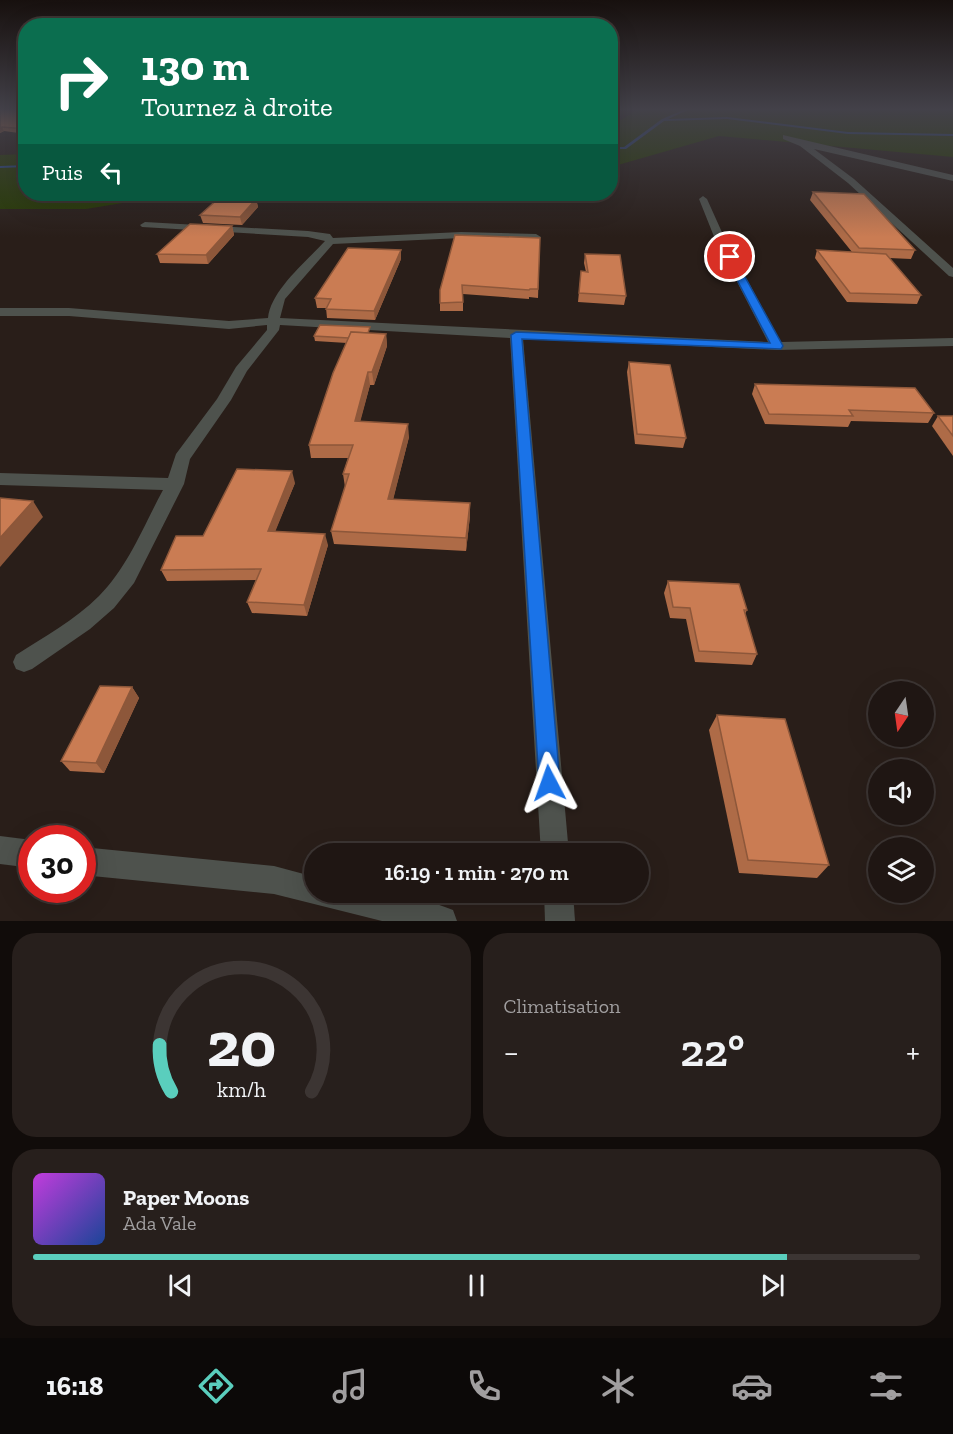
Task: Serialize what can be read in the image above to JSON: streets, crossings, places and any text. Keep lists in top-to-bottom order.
{
  "north": "bottom",
  "page": {
    "turn": ["130 m", "Tournez à droite"],
    "then": "Puis",
    "limit": "30",
    "trip": "16:19 · 1 min · 270 m",
    "tile": "Climatisation",
    "heat": ["−", "22°", "+"],
    "song": ["Paper Moons", "Ada Vale"],
    "tabs": "16:18",
    "gauge": ["20", "km/h"]
  }
}
